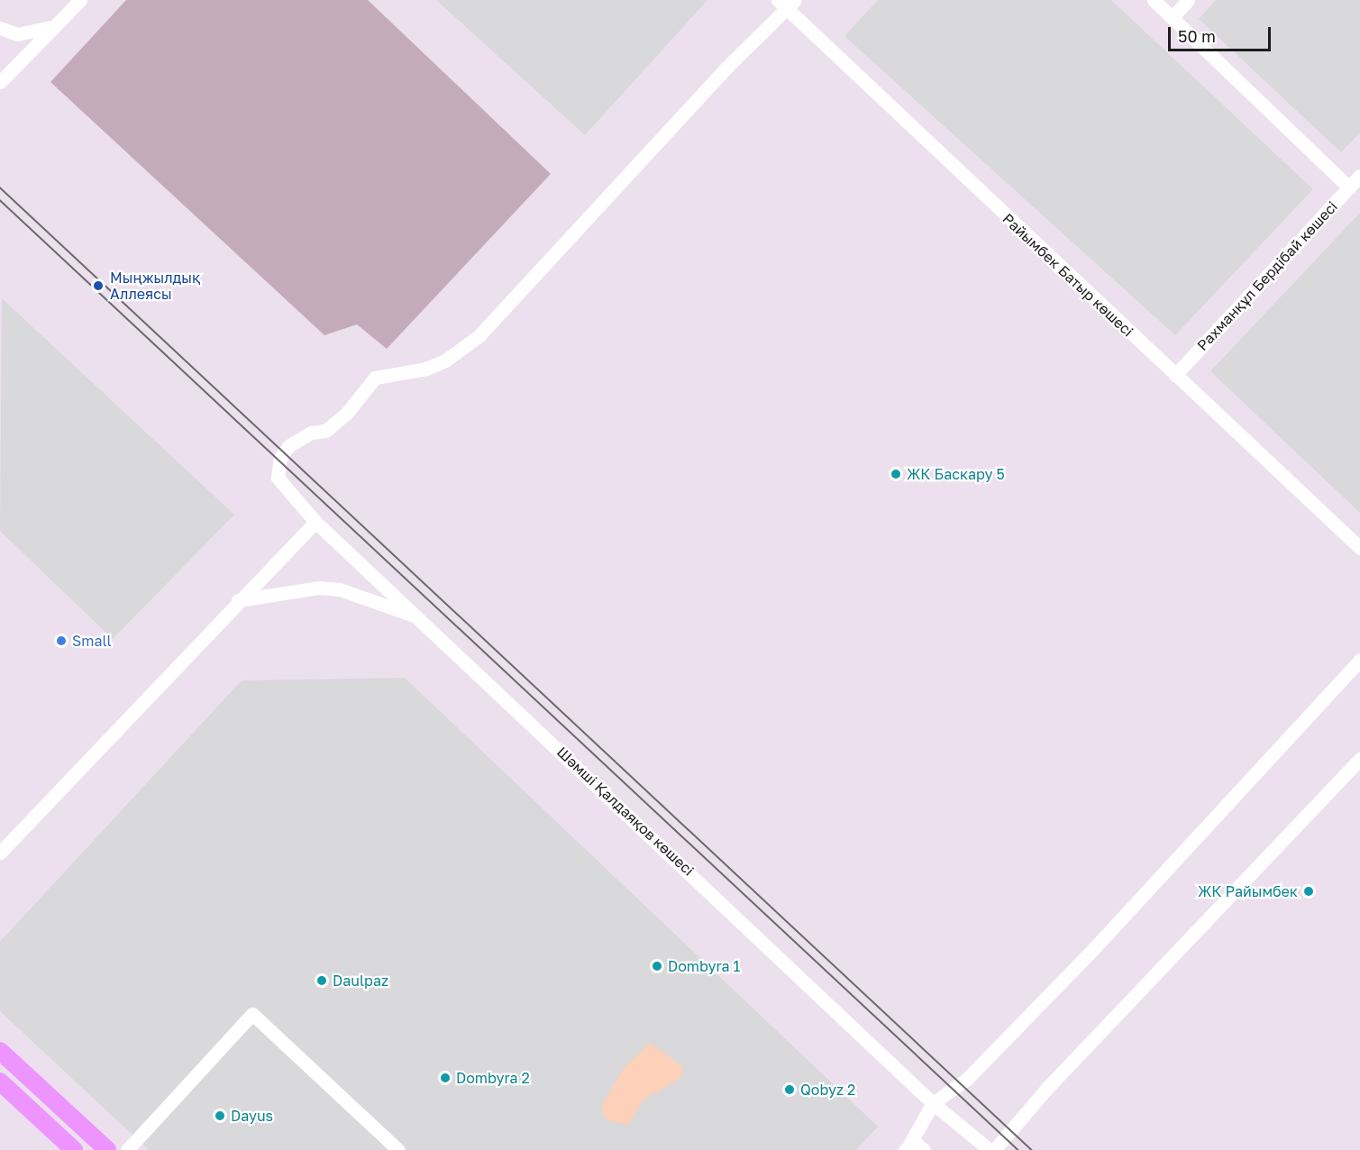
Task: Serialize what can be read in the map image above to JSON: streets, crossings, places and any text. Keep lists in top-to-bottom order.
{
  "streets": {
    "street": ["Райымбек Батыр көшесі", "Рахманқұл Бердібай көшесі", "Шәмші Қалдаяқов көшесі"]
  },
  "crossings": [
    ["Райымбек Батыр көшесі", "Рахманқұл Бердібай көшесі"],
    ["Райымбек Батыр көшесі", "Шәмші Қалдаяқов көшесі"]
  ],
  "places": [
    "Мыңжылдық Аллеясы",
    "ЖК Баскару 5",
    "Small",
    "ЖК Райымбек",
    "Dombyra 1",
    "Daulpaz",
    "Dombyra 2",
    "Qobyz 2",
    "Dayus"
  ],
  "scale_bar": "50 m"
}
